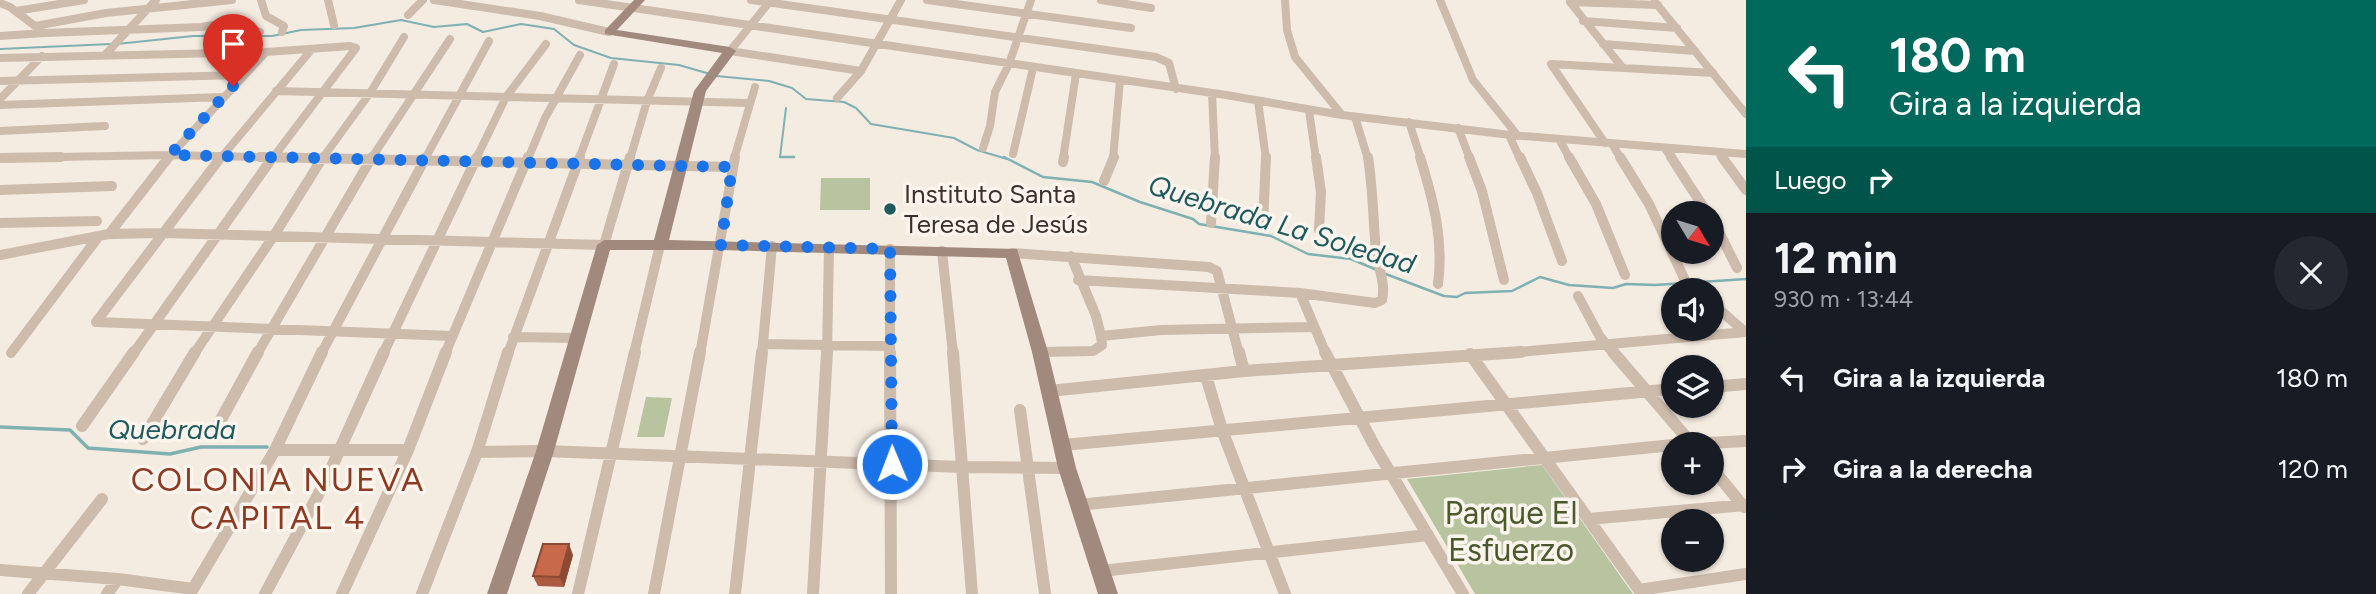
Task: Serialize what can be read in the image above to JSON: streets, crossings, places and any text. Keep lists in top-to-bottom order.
{
  "districts": ["COLONIA NUEVA CAPITAL 4"],
  "water": ["Quebrada La Soledad", "Quebrada"],
  "parks": ["Parque El Esfuerzo"],
  "places": ["Instituto Santa Teresa de Jesús"],
  "north": "bottom right",
  "page": {
    "turn": ["180 m", "Gira a la izquierda"],
    "then": "Luego",
    "map_buttons": ["+", "−"],
    "heading": ["12 min", "930 m · 13:44"],
    "list": [
      {
        "name": "Gira a la izquierda",
        "value": "180 m"
      },
      {
        "name": "Gira a la derecha",
        "value": "120 m"
      }
    ]
  }
}
